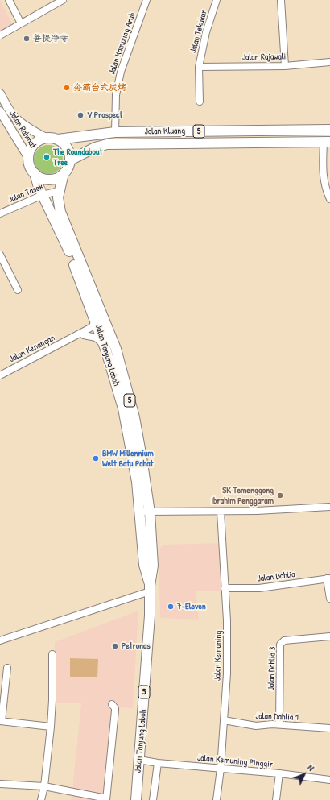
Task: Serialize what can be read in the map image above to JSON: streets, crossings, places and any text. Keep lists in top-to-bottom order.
{
  "streets": {
    "highway": ["Jalan Kluang", "5", "Jalan Tanjung Laboh"],
    "main road": ["Jalan Rahmat"],
    "street": [
      "Jalan Tekukur",
      "Jalan Kampung Arab",
      "Jalan Rajawali",
      "Jalan Tasek",
      "Jalan Kenangan",
      "Jalan Dahlia",
      "Jalan Kemuning",
      "Jalan Dahlia 3",
      "Jalan Dahlia 1",
      "Jalan Kemuning Pinggir"
    ]
  },
  "crossings": [
    ["Jalan Tekukur", "Jalan Rajawali"],
    ["Jalan Kampung Arab", "Jalan Kluang"],
    ["Jalan Rahmat", "Jalan Kluang"],
    ["Jalan Rahmat", "5"],
    ["Jalan Rahmat", "Jalan Tanjung Laboh"],
    ["Jalan Kluang", "5"],
    ["Jalan Kluang", "Jalan Tanjung Laboh"],
    ["5", "Jalan Tanjung Laboh"],
    ["Jalan Tasek", "Jalan Tanjung Laboh"],
    ["Jalan Kenangan", "Jalan Tanjung Laboh"],
    ["Jalan Tanjung Laboh", "Jalan Kemuning Pinggir"],
    ["Jalan Dahlia", "Jalan Kemuning"],
    ["Jalan Kemuning", "Jalan Dahlia 1"],
    ["Jalan Kemuning", "Jalan Kemuning Pinggir"],
    ["Jalan Dahlia 3", "Jalan Dahlia 1"]
  ],
  "places": [
    "菩提净寺",
    "夯霸台式炭烤",
    "V Prospect",
    "The Roundabout Tree",
    "BMW Millennium Welt Batu Pahat",
    "SK Temenggong Ibrahim Penggaram",
    "7-Eleven",
    "Petronas"
  ],
  "north": "top right"
}
